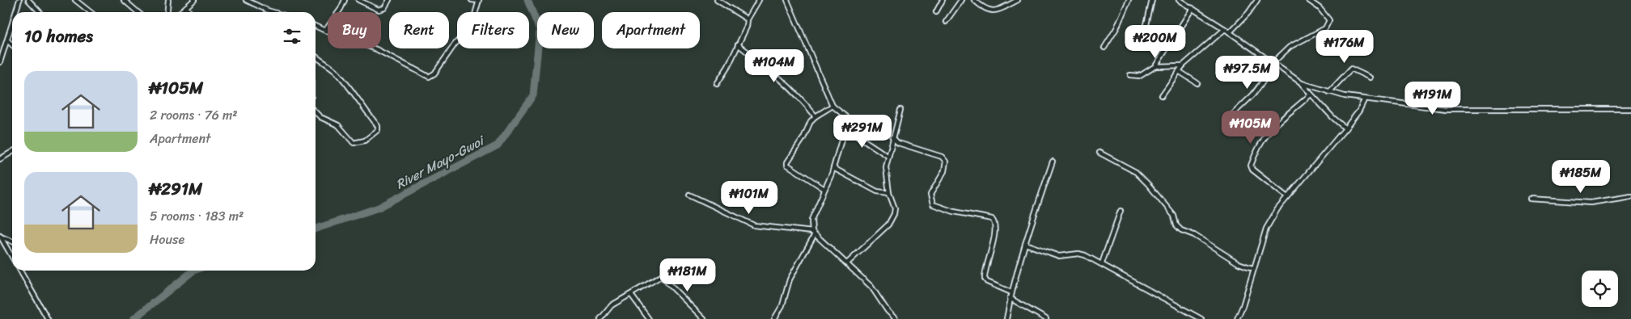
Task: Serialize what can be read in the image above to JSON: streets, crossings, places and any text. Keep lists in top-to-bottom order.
{
  "water": ["River Mayo-Gwoi"],
  "page": {
    "chip": [
      "Buy",
      "Rent",
      "Filters",
      "New",
      "Apartment"
    ],
    "heading": "10 homes",
    "price": [
      "₦200M",
      "₦176M",
      "₦104M",
      "₦97.5M",
      "₦191M",
      "₦105M",
      "₦291M",
      "₦185M",
      "₦101M",
      "₦181M"
    ],
    "list": [
      {
        "name": "₦105M",
        "note": "2 rooms · 76 m² · Apartment"
      },
      {
        "name": "₦291M",
        "note": "5 rooms · 183 m² · House"
      }
    ]
  }
}
